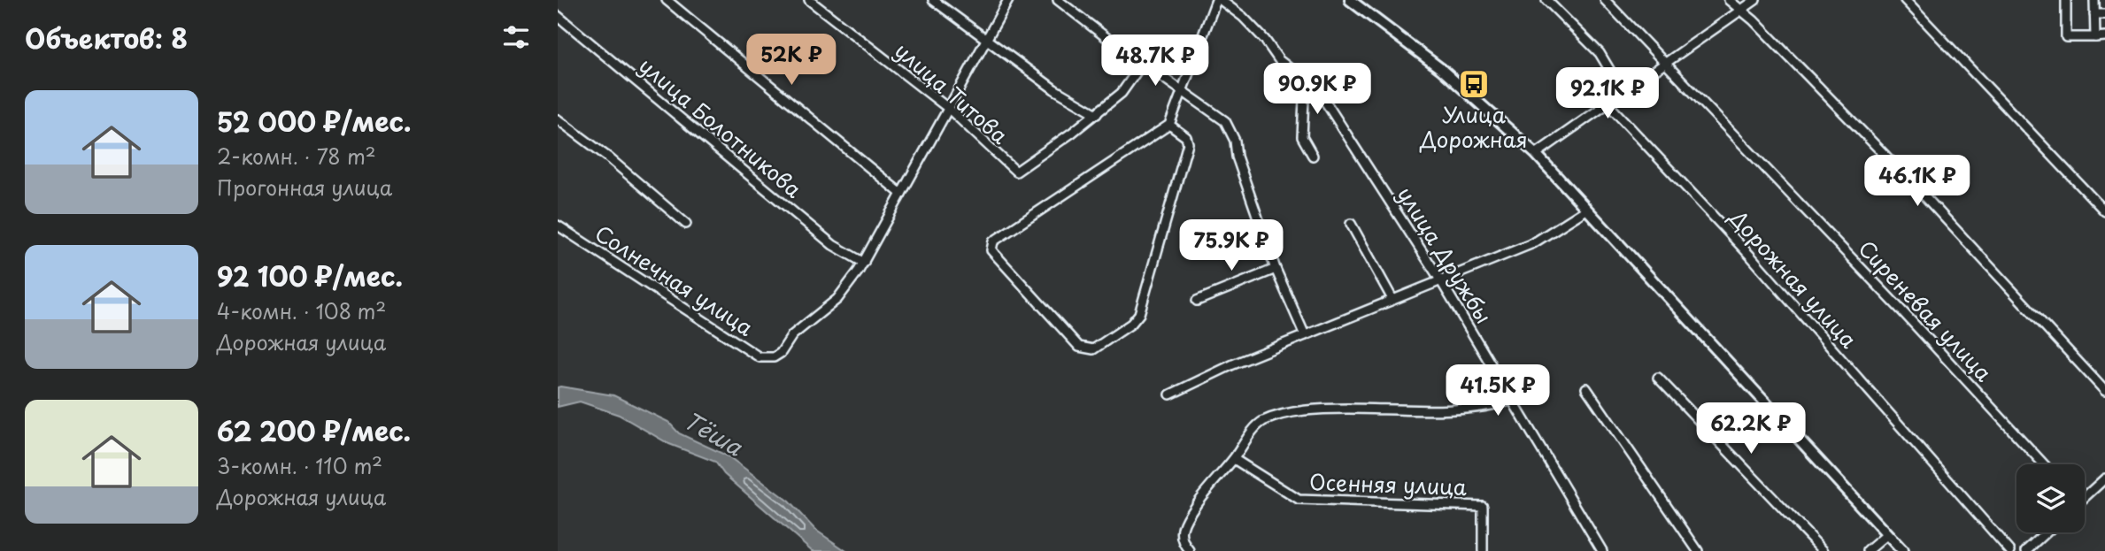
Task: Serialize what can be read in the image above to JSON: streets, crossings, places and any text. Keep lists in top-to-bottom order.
{
  "streets": {
    "street": [
      "улица Титова",
      "улица Болотникова",
      "улица Дружбы",
      "Дорожная улица",
      "Солнечная улица",
      "Сиреневая улица",
      "Осенняя улица"
    ]
  },
  "crossings": [
    ["улица Болотникова", "Солнечная улица"]
  ],
  "water": ["Тёша"],
  "places": {
    "bus stop": ["Улица Дорожная"]
  },
  "page": {
    "heading": "Объектов: 8",
    "price": [
      "52K ₽",
      "48.7K ₽",
      "90.9K ₽",
      "92.1K ₽",
      "46.1K ₽",
      "75.9K ₽",
      "41.5K ₽",
      "62.2K ₽"
    ],
    "list": [
      {
        "name": "52 000 ₽/мес.",
        "note": "2-комн. · 78 m² · Прогонная улица"
      },
      {
        "name": "92 100 ₽/мес.",
        "note": "4-комн. · 108 m² · Дорожная улица"
      },
      {
        "name": "62 200 ₽/мес.",
        "note": "3-комн. · 110 m² · Дорожная улица"
      }
    ]
  }
}
